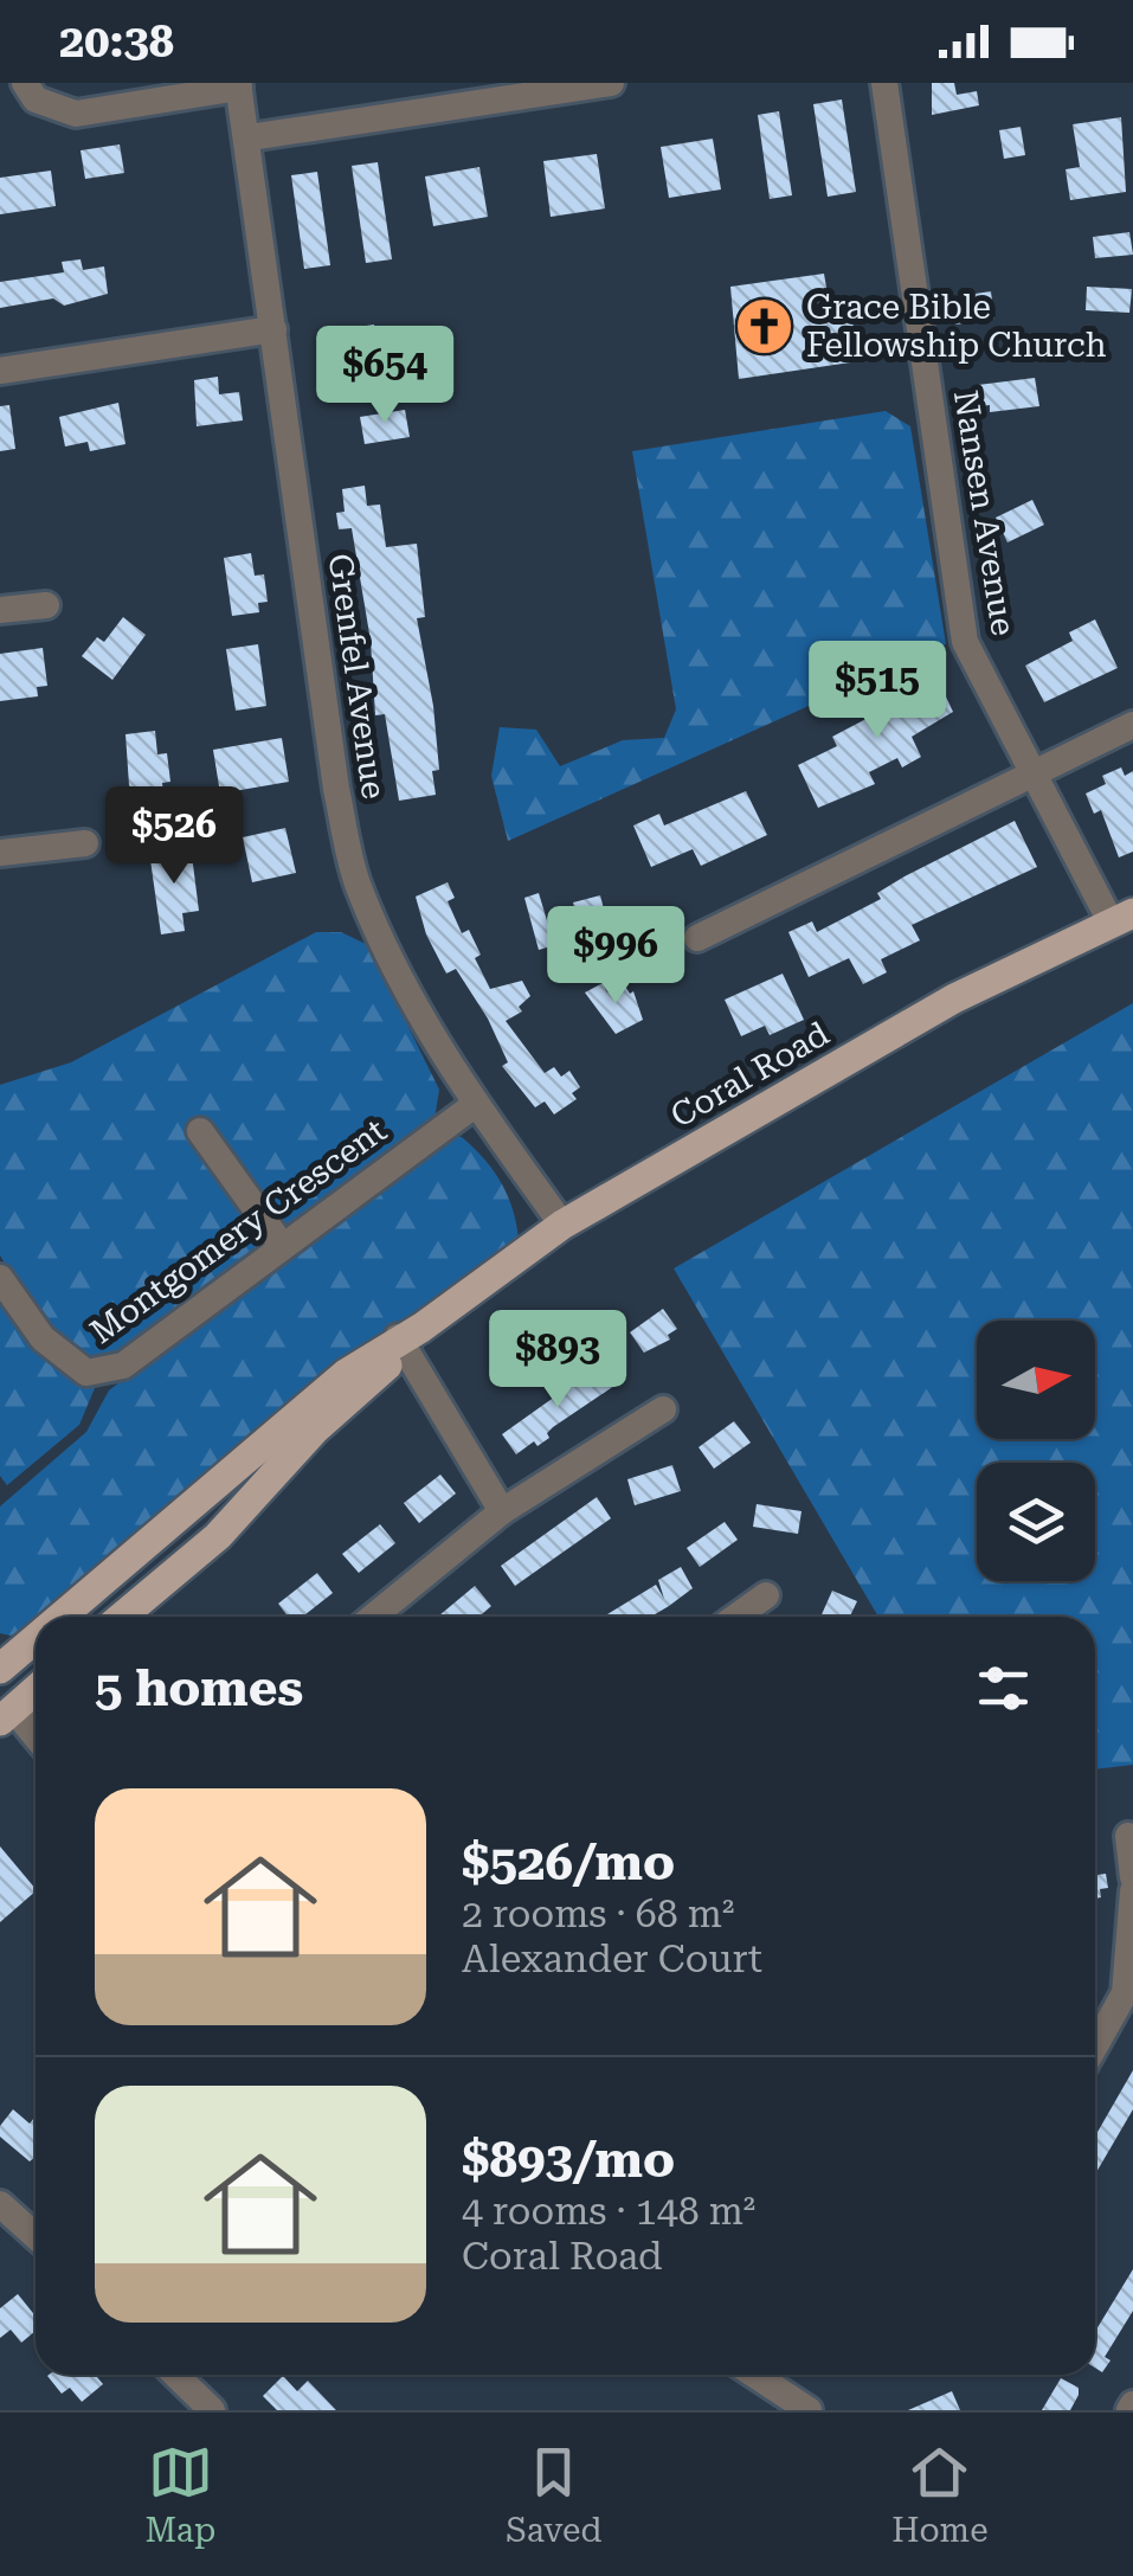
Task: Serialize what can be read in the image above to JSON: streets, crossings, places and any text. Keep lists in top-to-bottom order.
{
  "streets": {
    "main road": ["Coral Road"],
    "street": ["Nansen Avenue", "Grenfel Avenue", "Montgomery Crescent"]
  },
  "crossings": [
    ["Nansen Avenue", "Coral Road"],
    ["Grenfel Avenue", "Coral Road"],
    ["Grenfel Avenue", "Montgomery Crescent"]
  ],
  "places": {
    "church": ["Grace Bible Fellowship Church"]
  },
  "north": "right",
  "page": {
    "status": "20:38",
    "price": [
      "$654",
      "$515",
      "$526",
      "$996",
      "$893"
    ],
    "heading": "5 homes",
    "list": [
      {
        "name": "$526/mo",
        "note": "2 rooms · 68 m² · Alexander Court"
      },
      {
        "name": "$893/mo",
        "note": "4 rooms · 148 m² · Coral Road"
      }
    ],
    "tabs": ["Map", "Saved", "Home"]
  }
}
